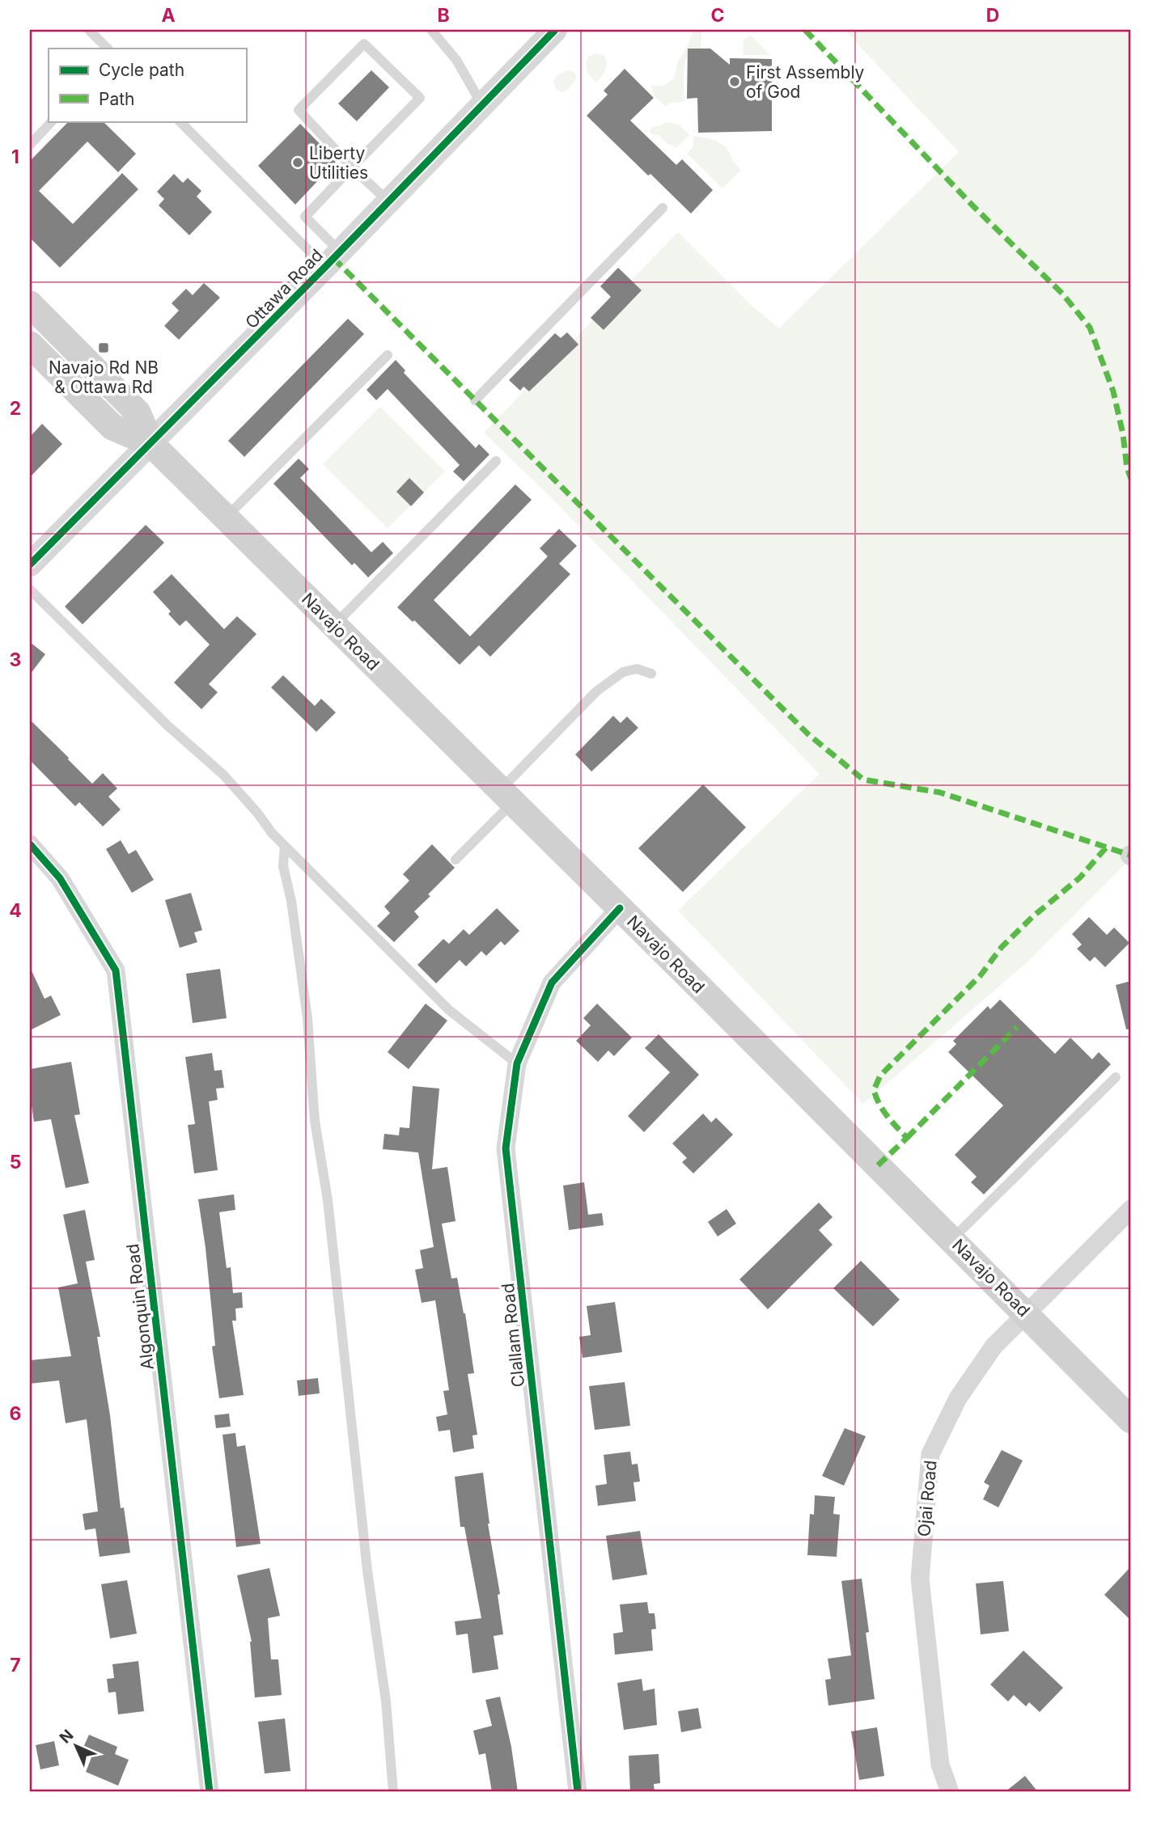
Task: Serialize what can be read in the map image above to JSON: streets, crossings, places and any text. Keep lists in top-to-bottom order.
{
  "streets": {
    "main road": ["Navajo Road"],
    "street": [
      "Ottawa Road",
      "Algonquin Road",
      "Clallam Road",
      "Ojai Road"
    ]
  },
  "crossings": [
    ["Ottawa Road", "Navajo Road"],
    ["Navajo Road", "Clallam Road"],
    ["Navajo Road", "Ojai Road"]
  ],
  "places": {
    "other": ["First Assembly of God", "Liberty Utilities"],
    "transit": ["Navajo Rd NB & Ottawa Rd"]
  },
  "legend": ["Cycle path", "Path"],
  "north": "top left",
  "grid": {
    "columns": [
      "A",
      "B",
      "C",
      "D"
    ],
    "rows": [
      "1",
      "2",
      "3",
      "4",
      "5",
      "6",
      "7"
    ]
  }
}
